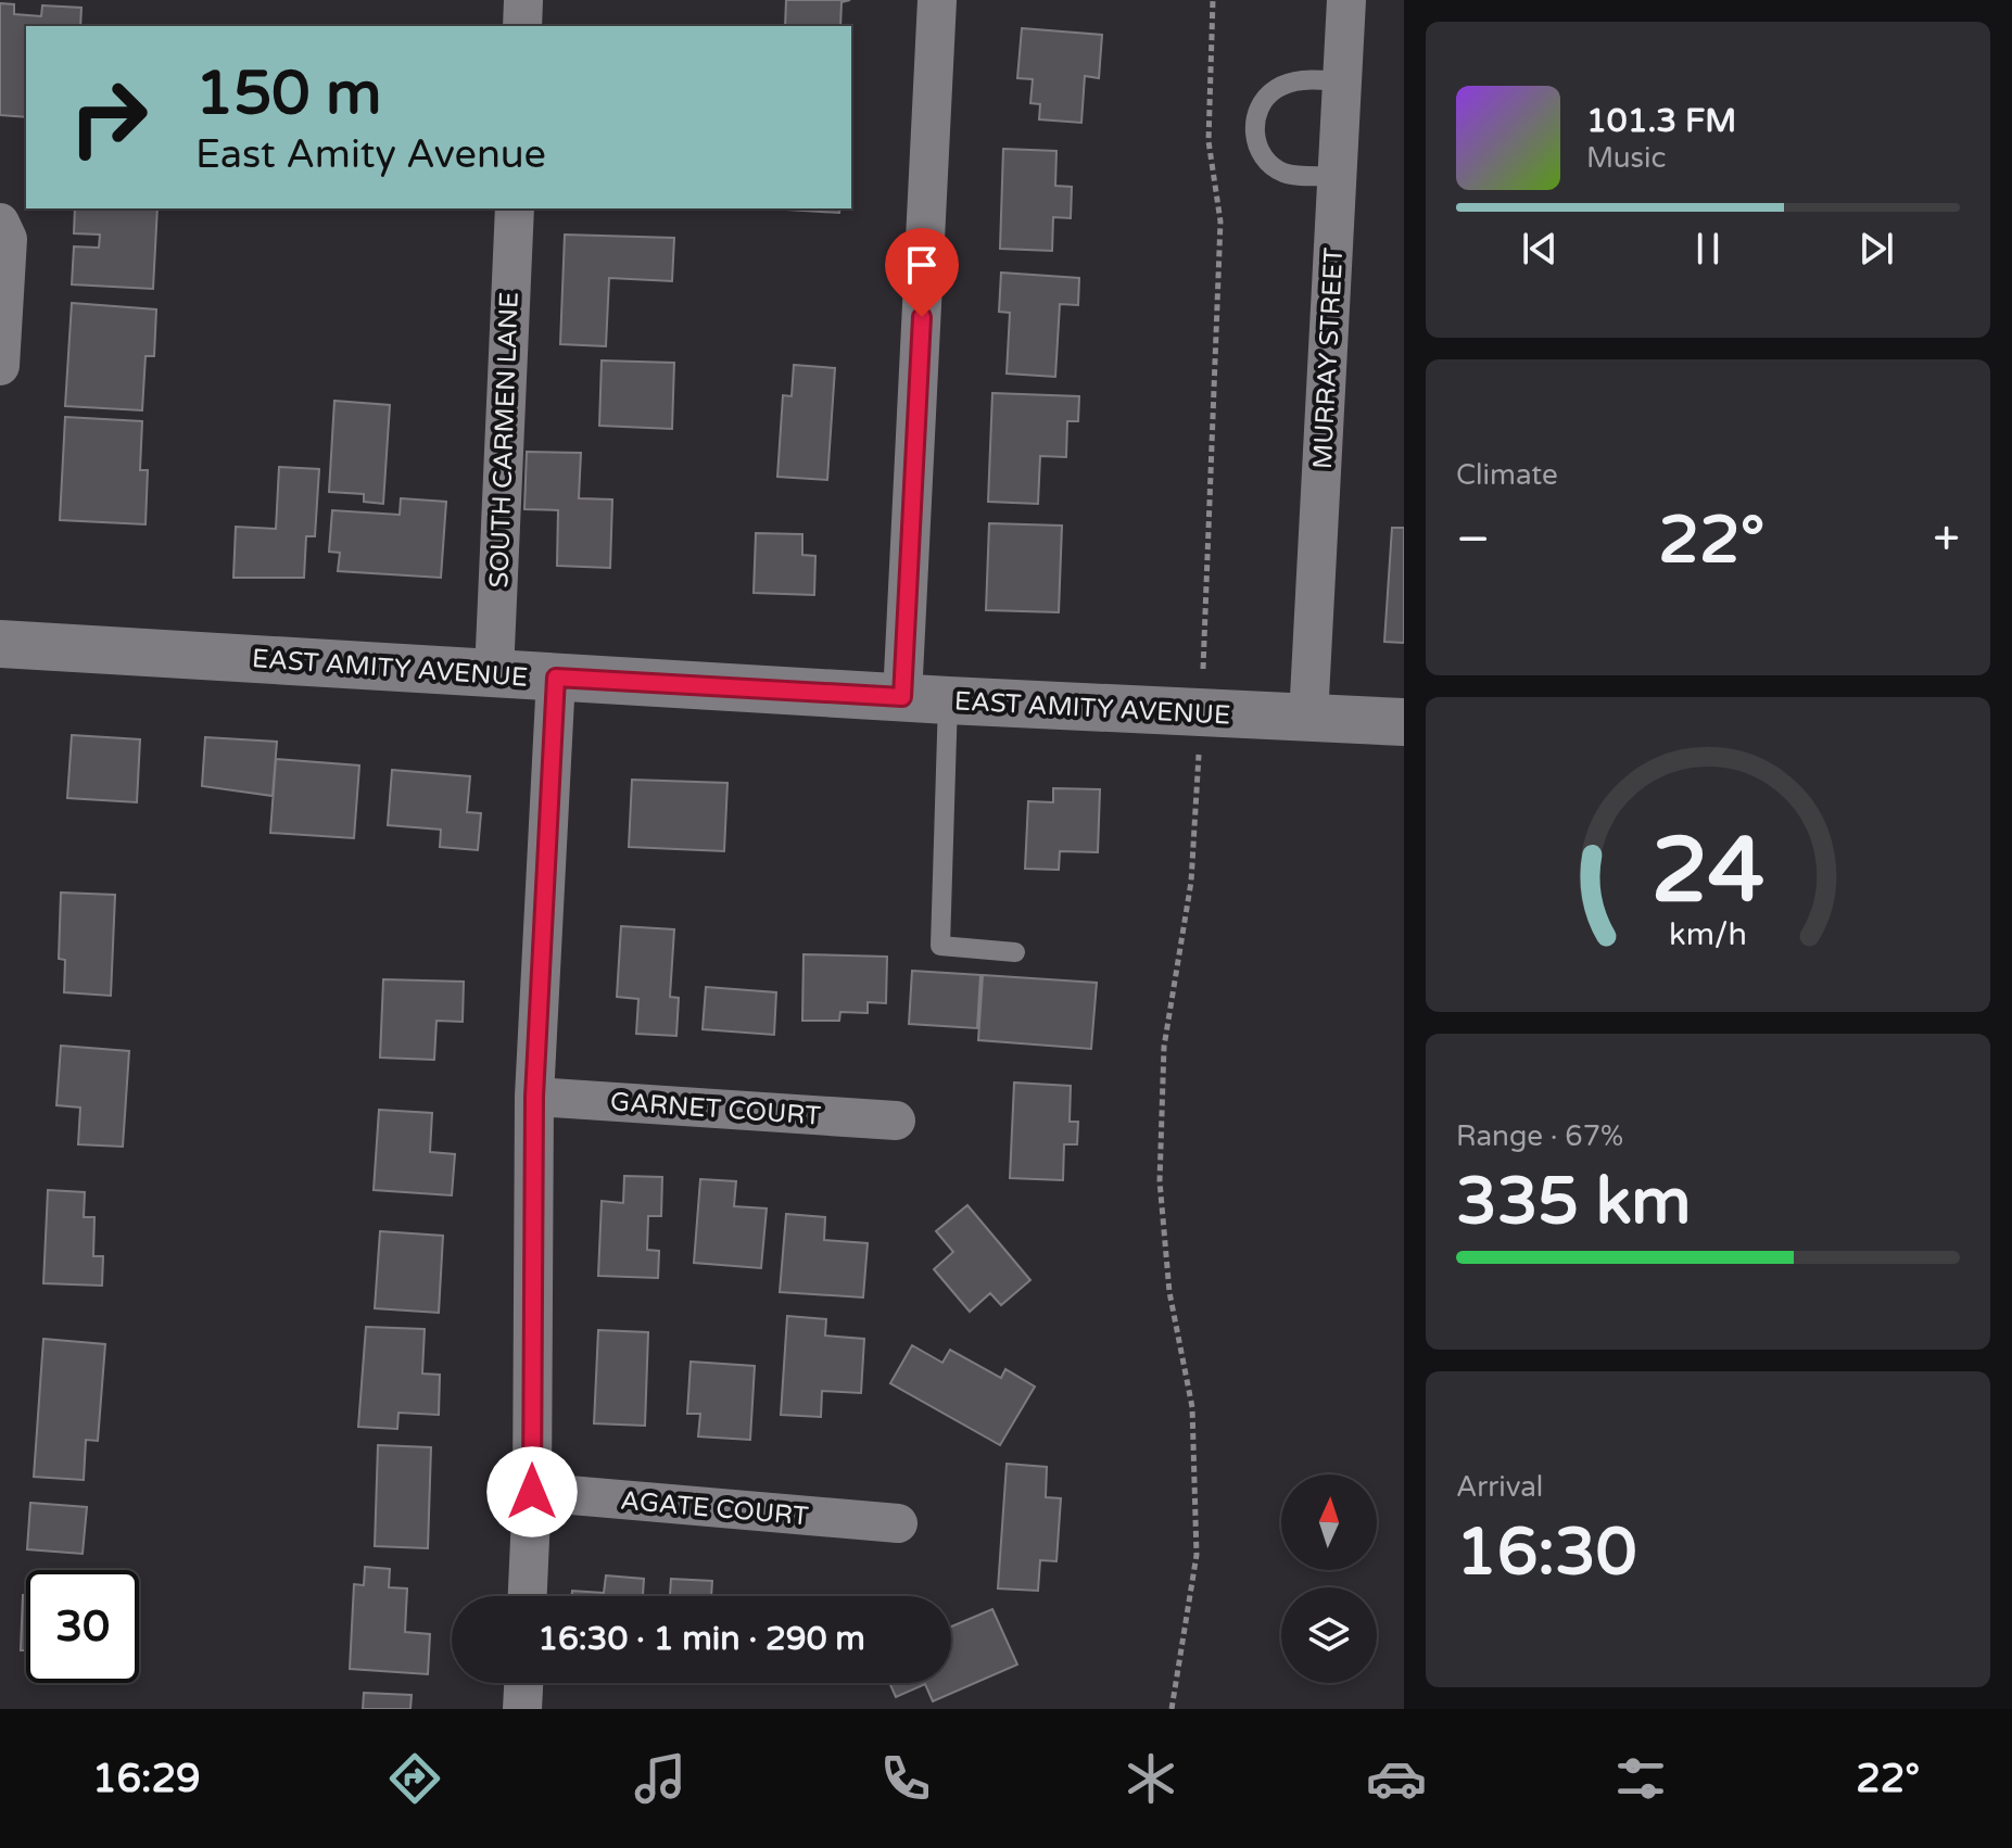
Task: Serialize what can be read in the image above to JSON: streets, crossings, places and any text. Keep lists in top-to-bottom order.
{
  "streets": {
    "main road": ["EAST AMITY AVENUE"],
    "street": [
      "MURRAY STREET",
      "SOUTH CARMEN LANE",
      "GARNET COURT",
      "AGATE COURT"
    ]
  },
  "crossings": [
    ["MURRAY STREET", "EAST AMITY AVENUE"],
    ["SOUTH CARMEN LANE", "EAST AMITY AVENUE"]
  ],
  "north": "top",
  "page": {
    "turn": ["150 m", "East Amity Avenue"],
    "song": ["101.3 FM", "Music"],
    "tile": [
      "Climate",
      ["Range · 67%", "335 km"],
      ["Arrival", "16:30"]
    ],
    "heat": ["−", "22°", "+"],
    "limit": "30",
    "trip": "16:30 · 1 min · 290 m",
    "tabs": ["16:29", "22°"],
    "gauge": ["24", "km/h"]
  }
}
